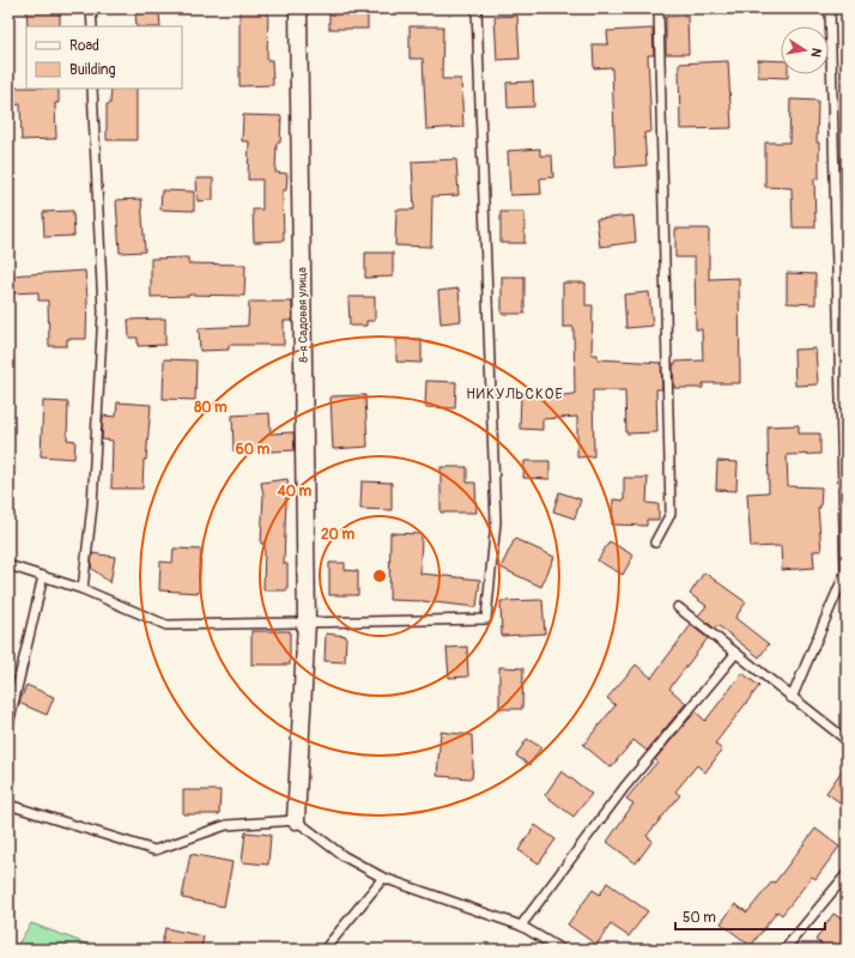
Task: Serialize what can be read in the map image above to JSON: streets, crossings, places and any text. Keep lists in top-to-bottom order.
{
  "streets": {
    "street": ["8-я Садовая улица"]
  },
  "districts": ["НИКУЛЬСКОЕ"],
  "legend": ["Road", "Building"],
  "scale_bar": "50 m",
  "north": "right",
  "rings": [
    "80 m",
    "60 m",
    "40 m",
    "20 m"
  ]
}
